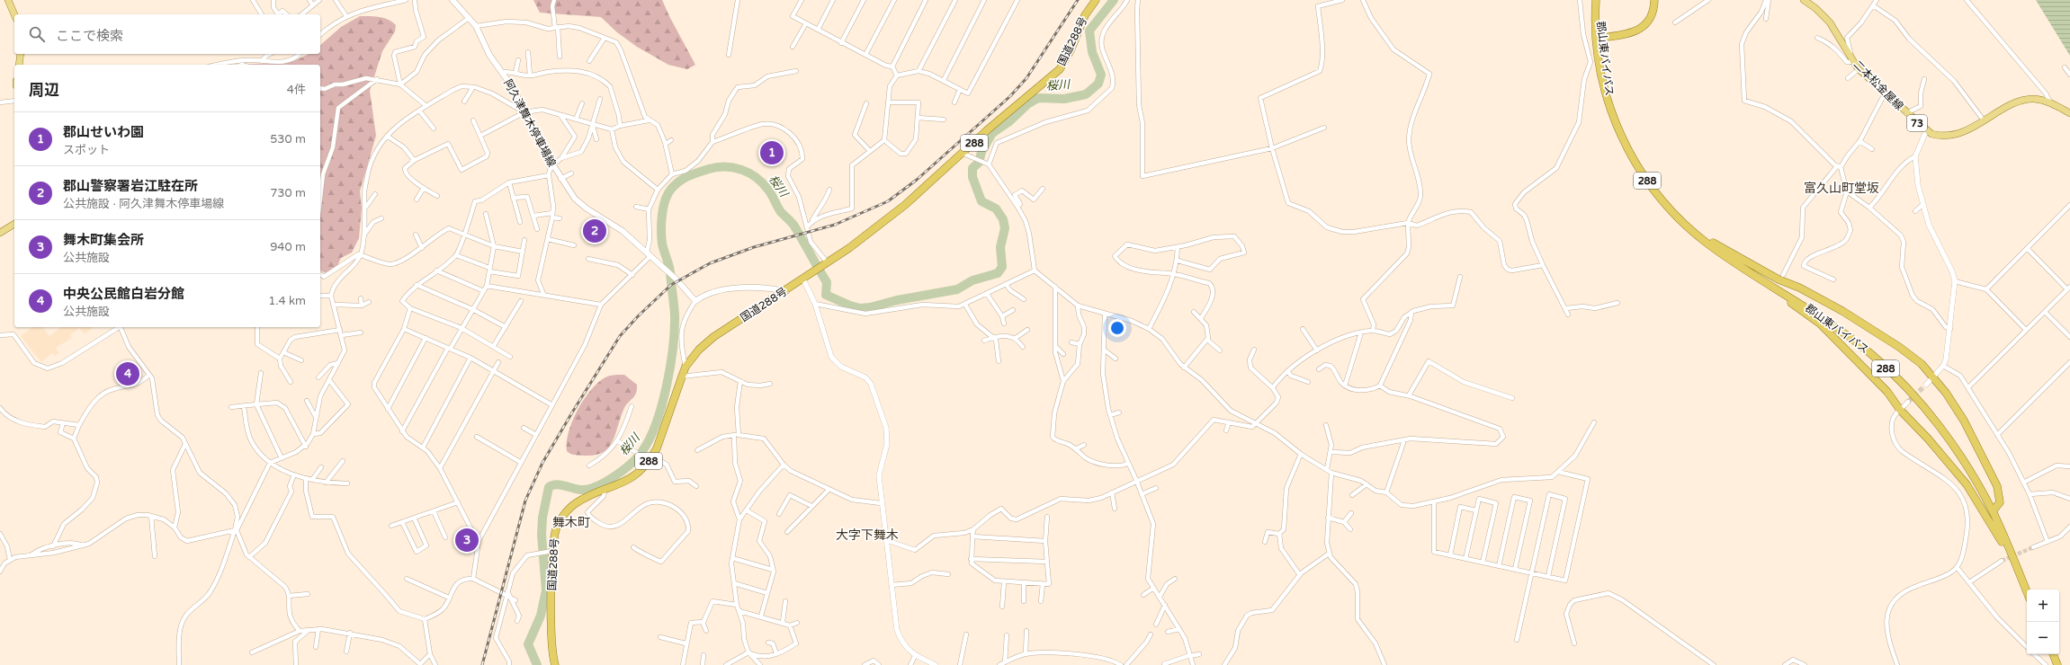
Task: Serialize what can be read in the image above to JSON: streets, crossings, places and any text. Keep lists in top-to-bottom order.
{
  "streets": {
    "highway": ["国道288号", "郡山東バイパス", "288"],
    "main road": ["二本松金屋線", "阿久津舞木停車場線", "73"]
  },
  "districts": ["富久山町堂坂", "舞木町", "大字下舞木"],
  "water": ["桜川"],
  "page": {
    "search": "ここで検索",
    "heading": ["周辺", "4件"],
    "list": [
      {
        "mark": "1",
        "name": "郡山せいわ園",
        "note": "スポット",
        "value": "530 m"
      },
      {
        "mark": "2",
        "name": "郡山警察署岩江駐在所",
        "note": "公共施設 · 阿久津舞木停車場線",
        "value": "730 m"
      },
      {
        "mark": "3",
        "name": "舞木町集会所",
        "note": "公共施設",
        "value": "940 m"
      },
      {
        "mark": "4",
        "name": "中央公民館白岩分館",
        "note": "公共施設",
        "value": "1.4 km"
      }
    ],
    "pins": [
      "1",
      "2",
      "4",
      "3"
    ],
    "map_buttons": ["+", "−"]
  }
}
